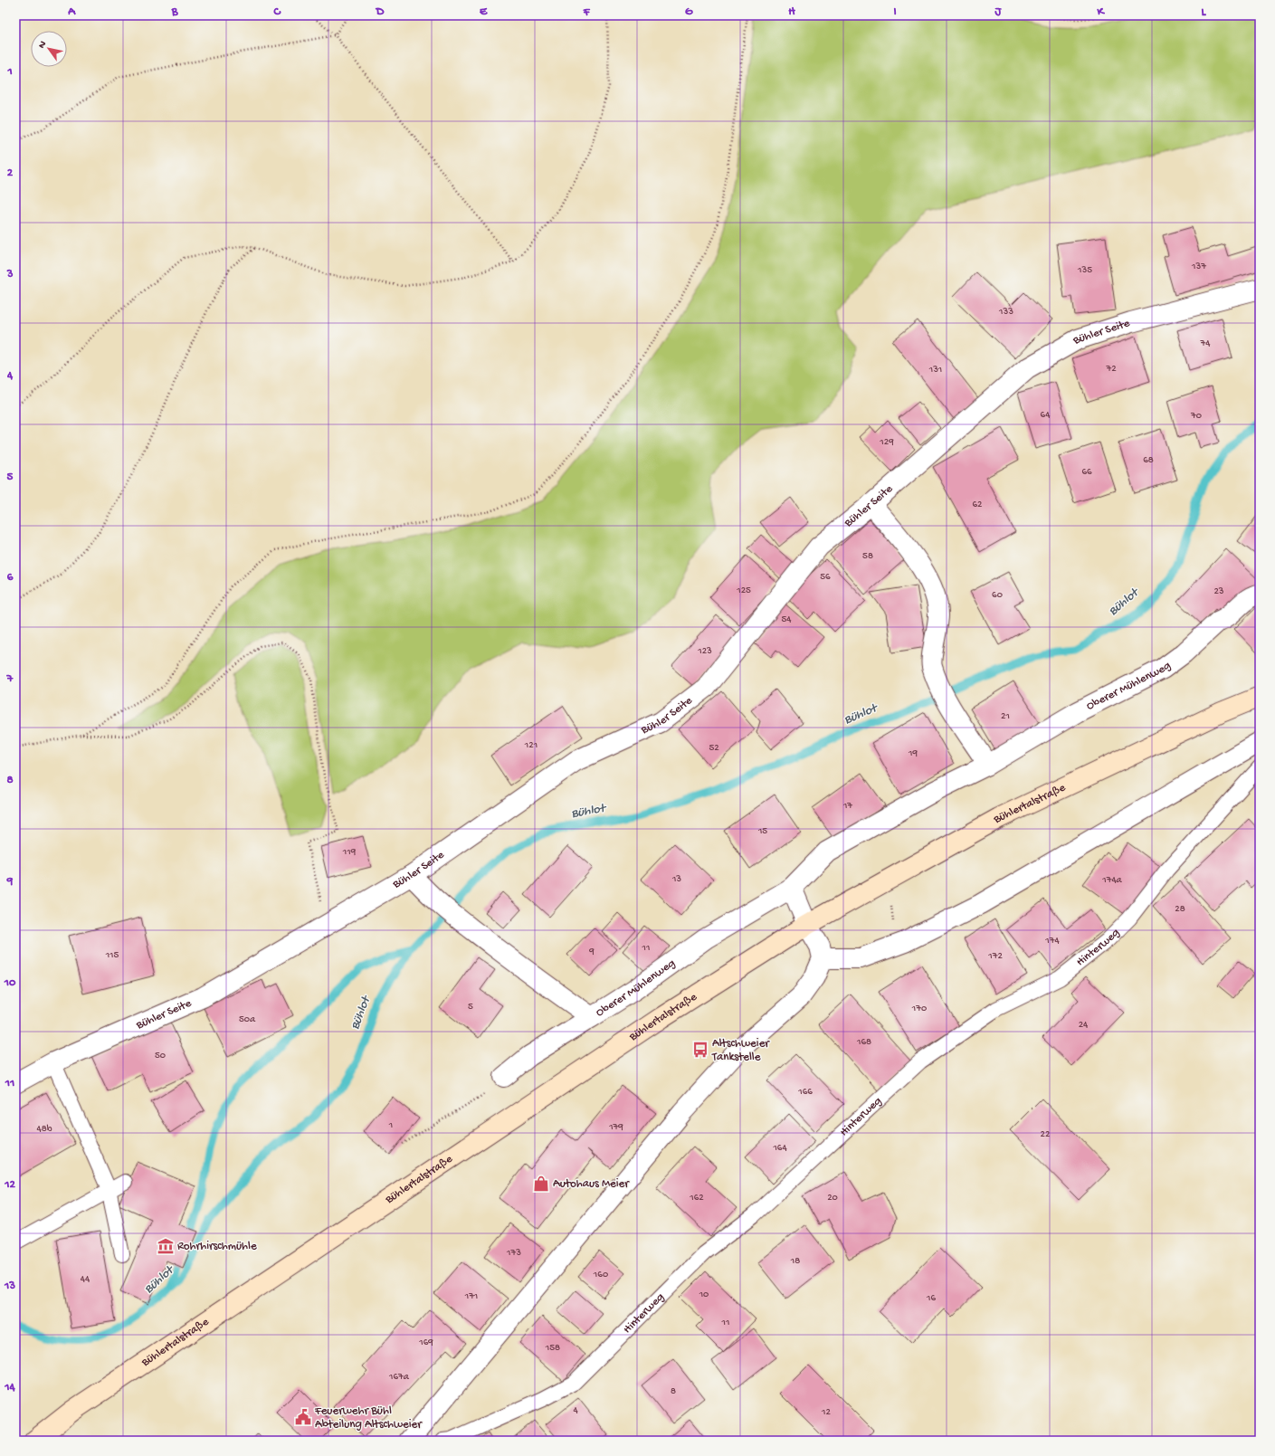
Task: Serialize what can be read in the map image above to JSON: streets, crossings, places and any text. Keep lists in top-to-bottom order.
{
  "streets": {
    "main road": ["Bühlertalstraße"],
    "street": ["Bühler Seite", "Oberer Mühlenweg"],
    "lane": ["Hinterweg"]
  },
  "crossings": [
    ["Bühler Seite", "Oberer Mühlenweg"]
  ],
  "water": ["Bühlot"],
  "places": {
    "bus stop": ["Altschweier Tankstelle"],
    "shop": ["Autohaus Meier"],
    "museum": ["Rohrhirschmühle"],
    "public building": ["Feuerwehr Bühl Abteilung Altschweier"]
  },
  "house_numbers": [
    "137",
    "135",
    "133",
    "74",
    "72",
    "131",
    "64",
    "70",
    "129",
    "68",
    "66",
    "62",
    "58",
    "56",
    "125",
    "23",
    "60",
    "54",
    "123",
    "21",
    "121",
    "52",
    "19",
    "17",
    "15",
    "119",
    "13",
    "174a",
    "28",
    "174",
    "11",
    "9",
    "115",
    "172",
    "5",
    "170",
    "50a",
    "24",
    "168",
    "50",
    "166",
    "1",
    "179",
    "48b",
    "22",
    "164",
    "162",
    "20",
    "173",
    "18",
    "160",
    "44",
    "10",
    "171",
    "16",
    "11",
    "169",
    "158",
    "167a",
    "8",
    "4",
    "12"
  ],
  "north": "top left",
  "grid": {
    "columns": [
      "A",
      "B",
      "C",
      "D",
      "E",
      "F",
      "G",
      "H",
      "I",
      "J",
      "K",
      "L"
    ],
    "rows": [
      "1",
      "2",
      "3",
      "4",
      "5",
      "6",
      "7",
      "8",
      "9",
      "10",
      "11",
      "12",
      "13",
      "14"
    ]
  }
}
